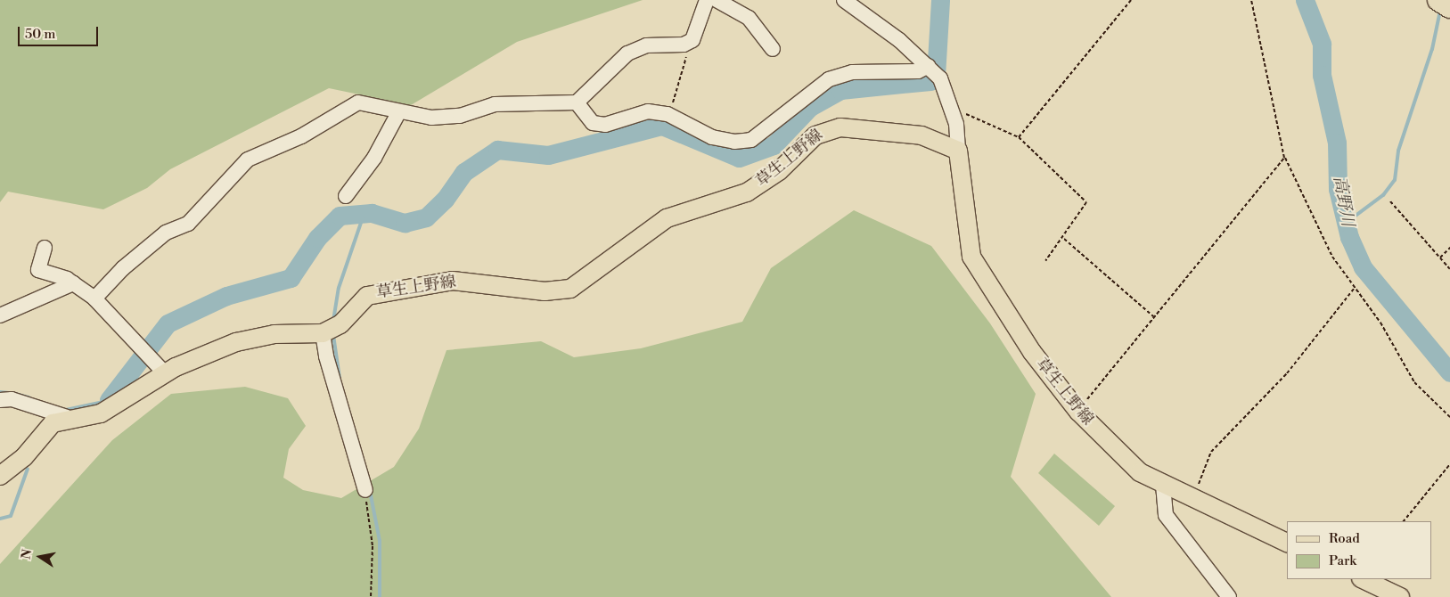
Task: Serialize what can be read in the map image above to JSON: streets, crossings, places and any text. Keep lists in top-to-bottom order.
{
  "streets": {
    "main road": ["草生上野線"]
  },
  "water": ["高野川"],
  "legend": ["Road", "Park"],
  "scale_bar": "50 m",
  "north": "left"
}
